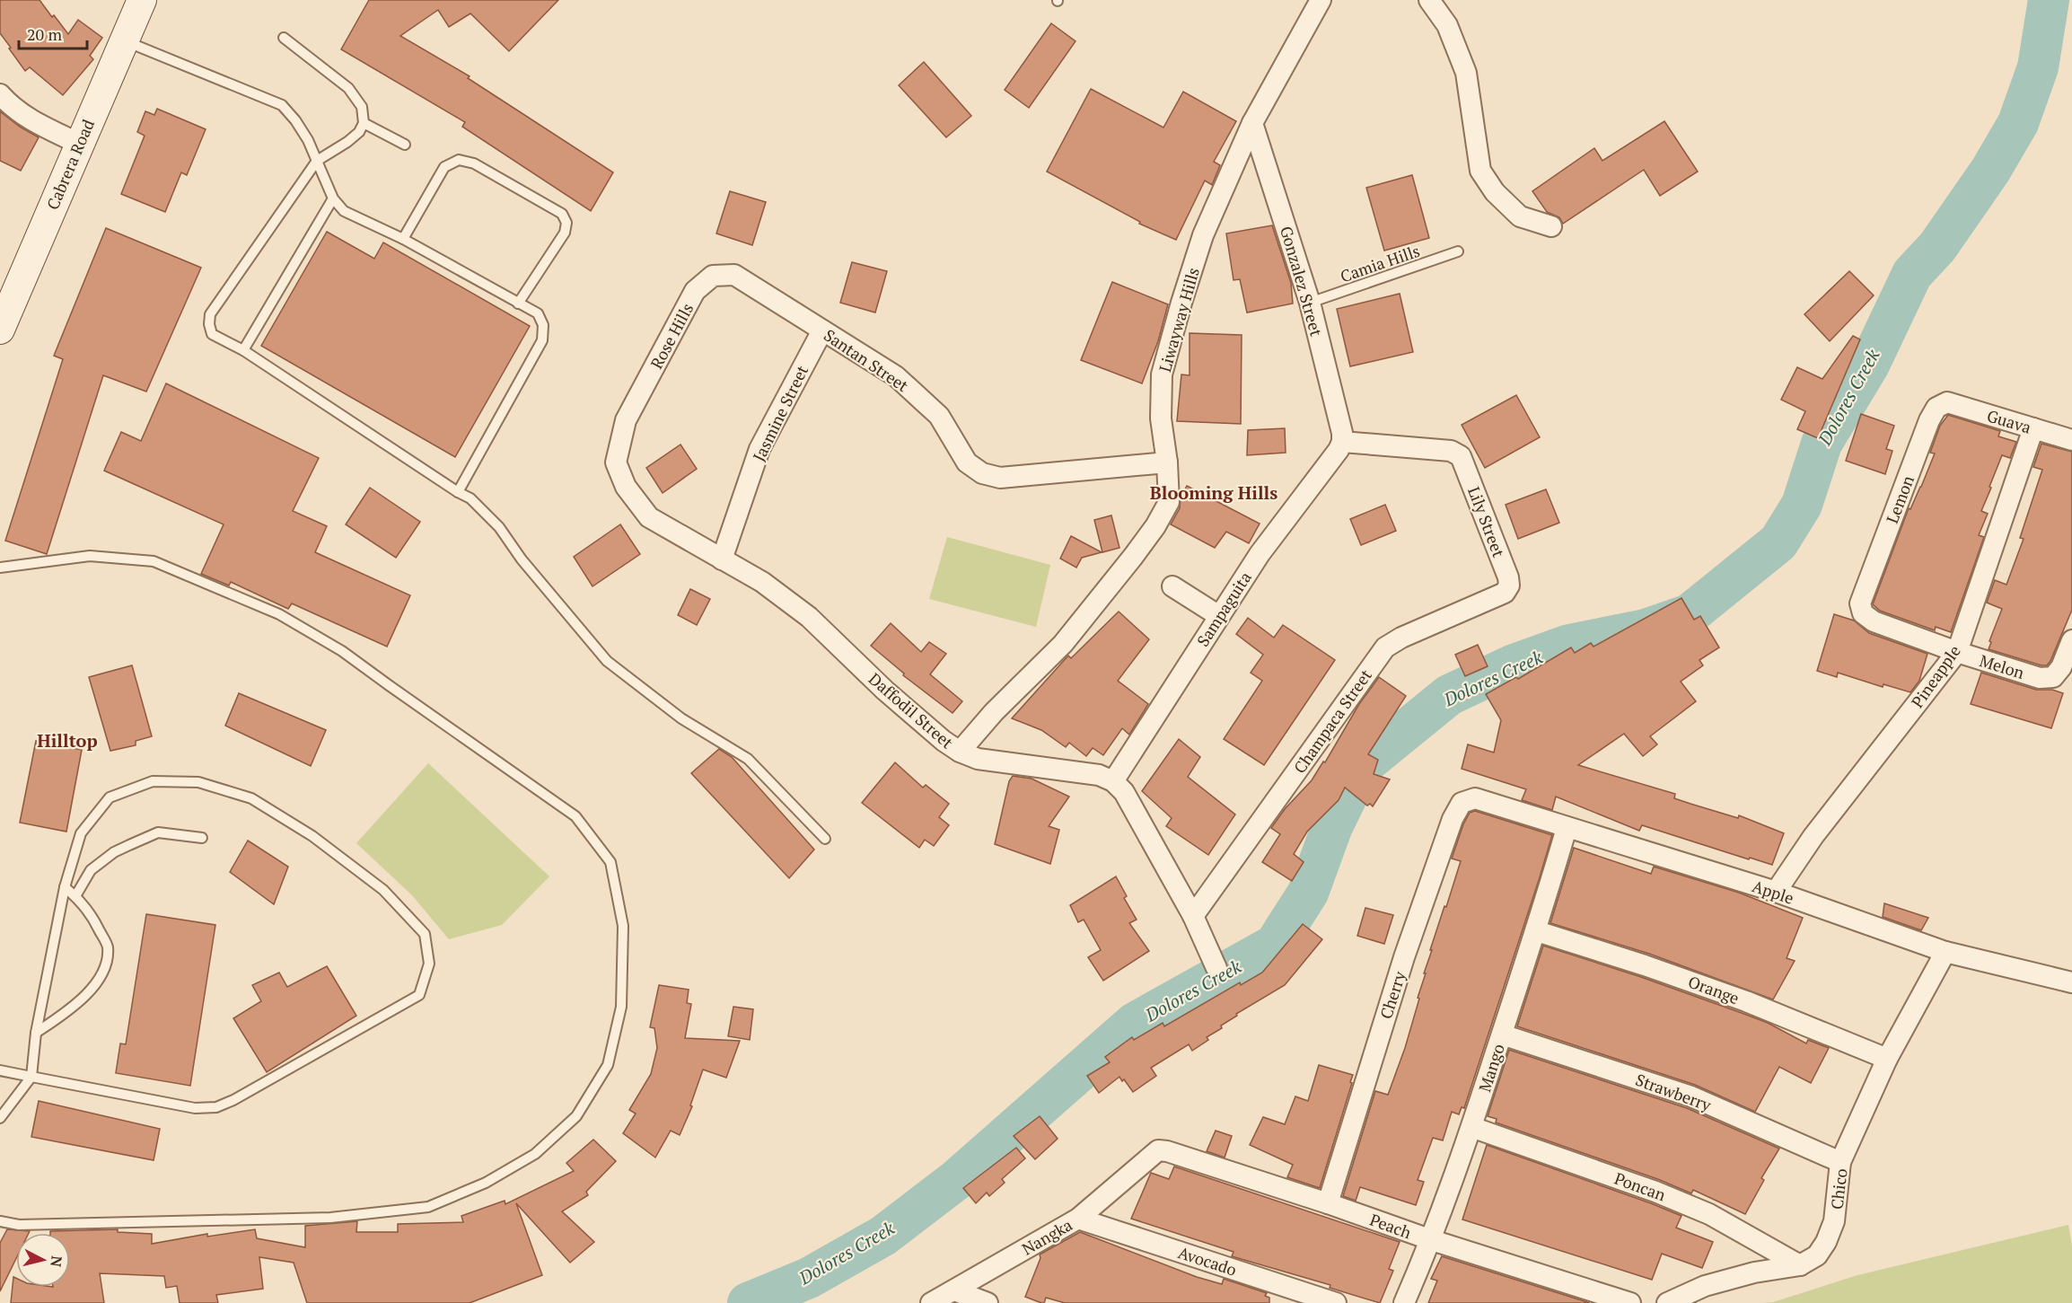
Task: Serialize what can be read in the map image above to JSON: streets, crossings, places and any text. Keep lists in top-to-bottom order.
{
  "streets": {
    "main road": ["Cabrera Road"],
    "street": [
      "Gonzalez Street",
      "Liwayway Hills",
      "Rose Hills",
      "Santan Street",
      "Jasmine Street",
      "Guava",
      "Lemon",
      "Lily Street",
      "Sampaguita",
      "Melon",
      "Pineapple",
      "Daffodil Street",
      "Champaca Street",
      "Apple",
      "Orange",
      "Cherry",
      "Mango",
      "Strawberry",
      "Poncan",
      "Chico",
      "Peach",
      "Nangka",
      "Avocado"
    ],
    "lane": ["Camia Hills"]
  },
  "crossings": [
    ["Camia Hills", "Gonzalez Street"],
    ["Gonzalez Street", "Liwayway Hills"],
    ["Gonzalez Street", "Lily Street"],
    ["Gonzalez Street", "Sampaguita"],
    ["Liwayway Hills", "Santan Street"],
    ["Liwayway Hills", "Daffodil Street"],
    ["Rose Hills", "Santan Street"],
    ["Rose Hills", "Daffodil Street"],
    ["Santan Street", "Jasmine Street"],
    ["Jasmine Street", "Daffodil Street"],
    ["Guava", "Lemon"],
    ["Guava", "Pineapple"],
    ["Lemon", "Melon"],
    ["Lily Street", "Sampaguita"],
    ["Lily Street", "Champaca Street"],
    ["Sampaguita", "Daffodil Street"],
    ["Melon", "Pineapple"],
    ["Pineapple", "Apple"],
    ["Apple", "Cherry"],
    ["Apple", "Mango"],
    ["Apple", "Chico"],
    ["Orange", "Mango"],
    ["Orange", "Chico"],
    ["Cherry", "Peach"],
    ["Mango", "Strawberry"],
    ["Mango", "Poncan"],
    ["Mango", "Peach"],
    ["Strawberry", "Chico"],
    ["Poncan", "Chico"],
    ["Peach", "Nangka"],
    ["Nangka", "Avocado"]
  ],
  "districts": ["Blooming Hills", "Hilltop"],
  "water": ["Dolores Creek"],
  "scale_bar": "20 m",
  "north": "right"
}
